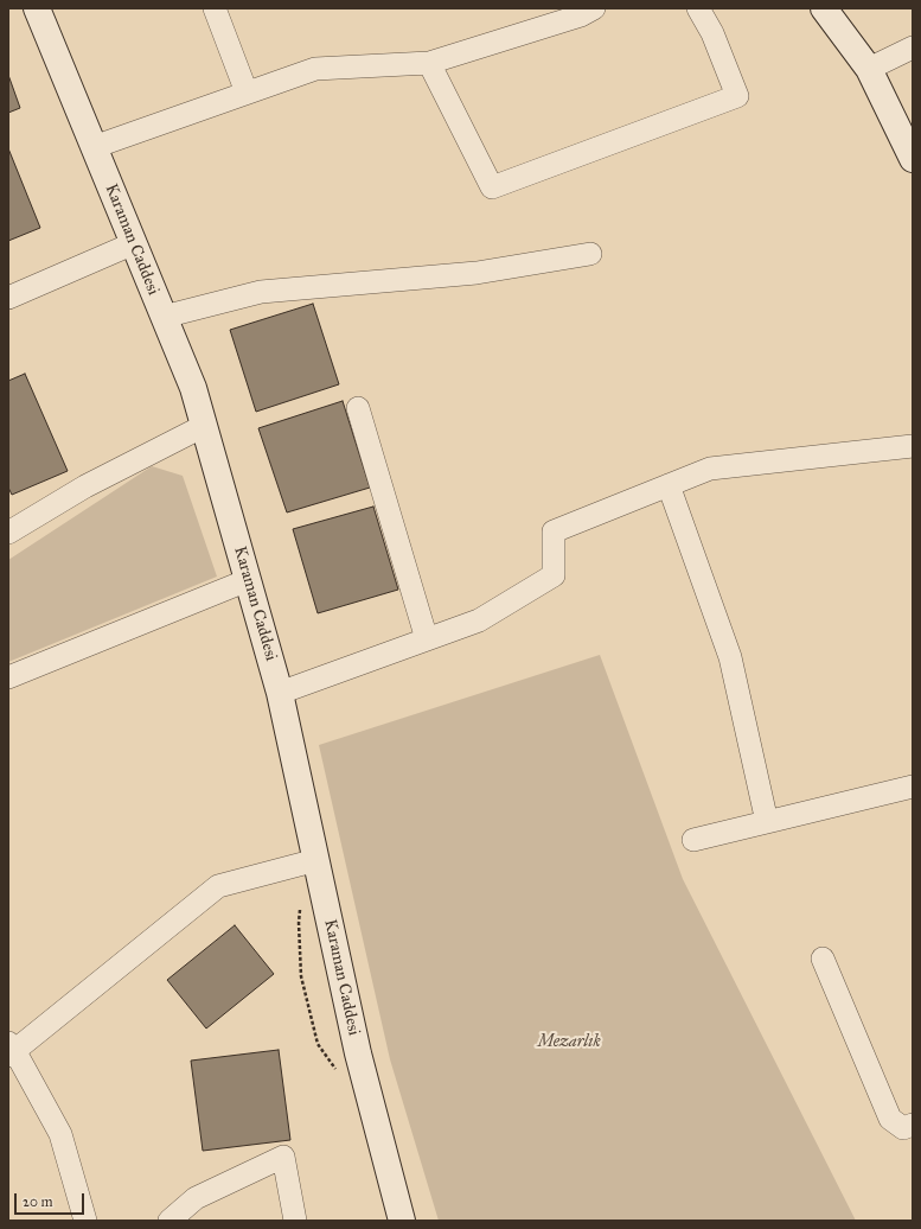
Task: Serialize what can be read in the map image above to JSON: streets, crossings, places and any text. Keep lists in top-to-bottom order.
{
  "streets": {
    "main road": ["Karaman Caddesi"]
  },
  "parks": ["Mezarlık"],
  "scale_bar": "20 m"
}
